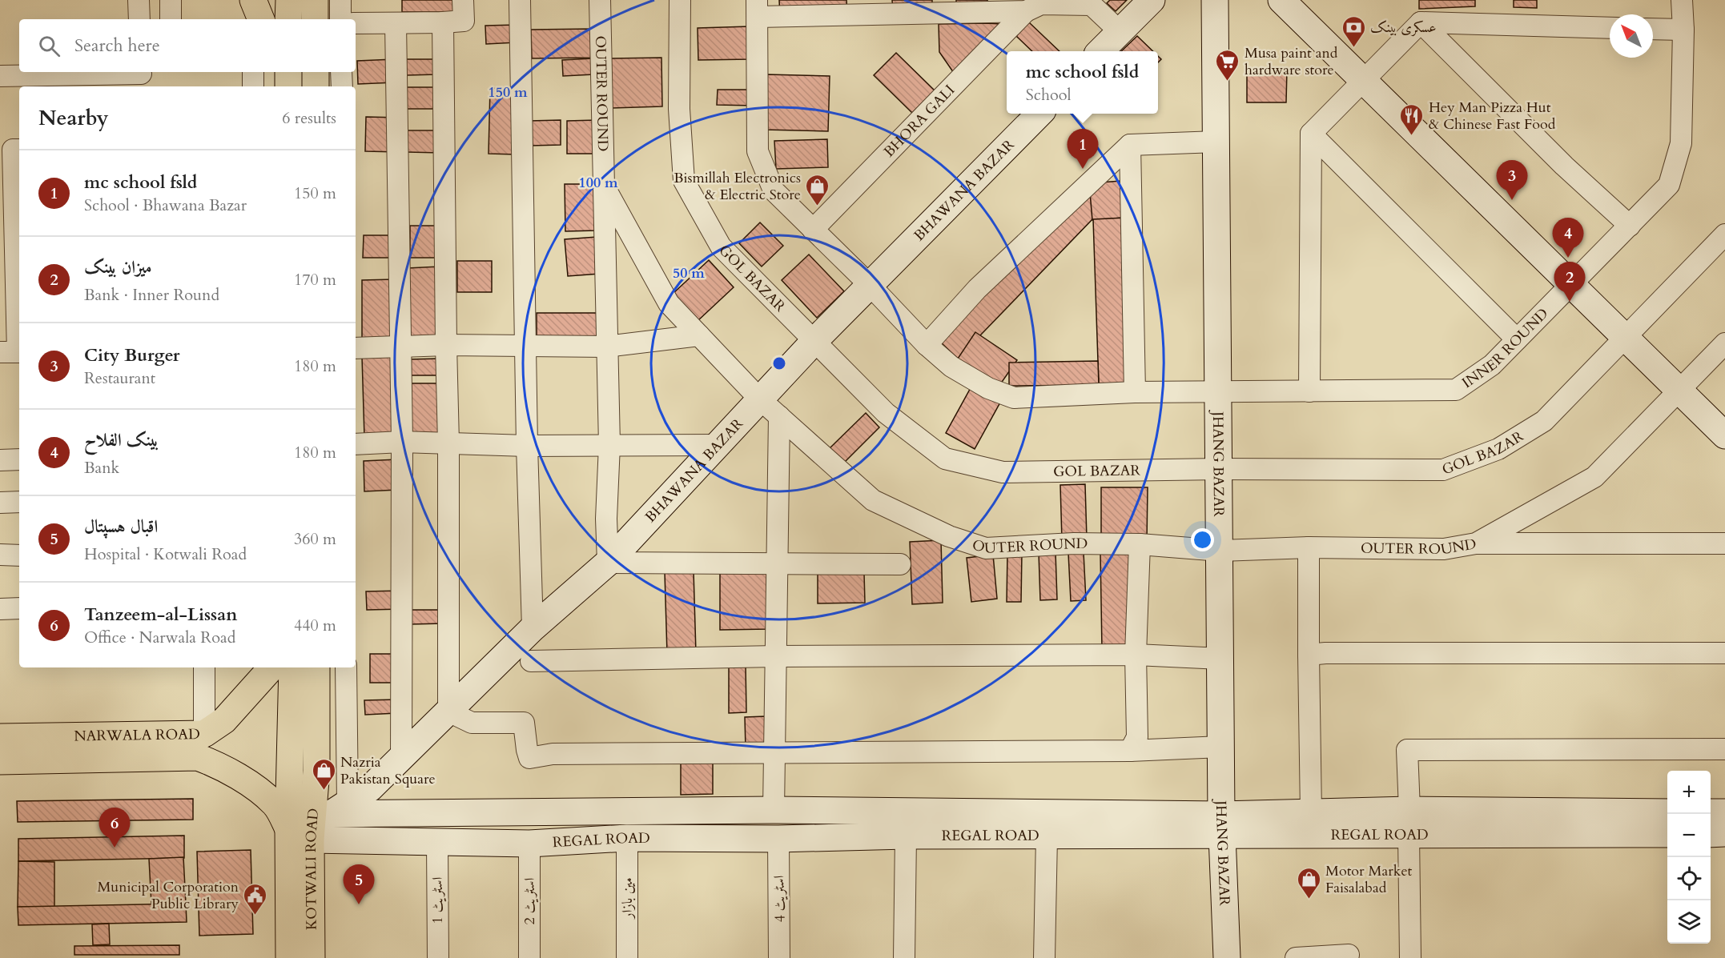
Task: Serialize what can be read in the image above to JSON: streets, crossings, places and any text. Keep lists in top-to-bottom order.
{
  "streets": {
    "main road": ["NARWALA ROAD", "KOTWALI ROAD"],
    "street": [
      "OUTER ROUND",
      "BHORA GALI",
      "BHAWANA BAZAR",
      "GOL BAZAR",
      "INNER ROUND",
      "JHANG BAZAR",
      "REGAL ROAD",
      "مین بازار",
      "اسٹریٹ 4",
      "اسٹریٹ 1",
      "اسٹریٹ 2"
    ]
  },
  "crossings": [
    ["OUTER ROUND", "BHAWANA BAZAR"],
    ["OUTER ROUND", "JHANG BAZAR"],
    ["BHORA GALI", "INNER ROUND"],
    ["BHAWANA BAZAR", "GOL BAZAR"],
    ["BHAWANA BAZAR", "INNER ROUND"],
    ["BHAWANA BAZAR", "REGAL ROAD"],
    ["BHAWANA BAZAR", "KOTWALI ROAD"],
    ["GOL BAZAR", "JHANG BAZAR"],
    ["INNER ROUND", "JHANG BAZAR"],
    ["JHANG BAZAR", "REGAL ROAD"],
    ["REGAL ROAD", "KOTWALI ROAD"],
    ["REGAL ROAD", "مین بازار"],
    ["REGAL ROAD", "اسٹریٹ 4"],
    ["REGAL ROAD", "اسٹریٹ 1"],
    ["REGAL ROAD", "اسٹریٹ 2"]
  ],
  "places": {
    "bank": ["عسکری بینک"],
    "supermarket": ["Musa paint and hardware store"],
    "restaurant": ["Hey Man Pizza Hut & Chinese Fast Food"],
    "shop": ["Bismillah Electronics & Electric Store", "Nazria Pakistan Square", "Motor Market Faisalabad"],
    "public building": ["Municipal Corporation Public Library"]
  },
  "north": "top left",
  "page": {
    "search": "Search here",
    "popup": ["mc school fsld", "School"],
    "heading": ["Nearby", "6 results"],
    "pins": [
      "1",
      "3",
      "4",
      "2",
      "6",
      "5"
    ],
    "list": [
      {
        "mark": "1",
        "name": "mc school fsld",
        "note": "School · Bhawana Bazar",
        "value": "150 m"
      },
      {
        "mark": "2",
        "name": "میزان بینک",
        "note": "Bank · Inner Round",
        "value": "170 m"
      },
      {
        "mark": "3",
        "name": "City Burger",
        "note": "Restaurant",
        "value": "180 m"
      },
      {
        "mark": "4",
        "name": "بینک الفلاح",
        "note": "Bank",
        "value": "180 m"
      },
      {
        "mark": "5",
        "name": "اقبال ہسپتال",
        "note": "Hospital · Kotwali Road",
        "value": "360 m"
      },
      {
        "mark": "6",
        "name": "Tanzeem-al-Lissan",
        "note": "Office · Narwala Road",
        "value": "440 m"
      }
    ],
    "map_buttons": ["+", "−"]
  },
  "rings": ["150 m", "100 m", "50 m"]
}
